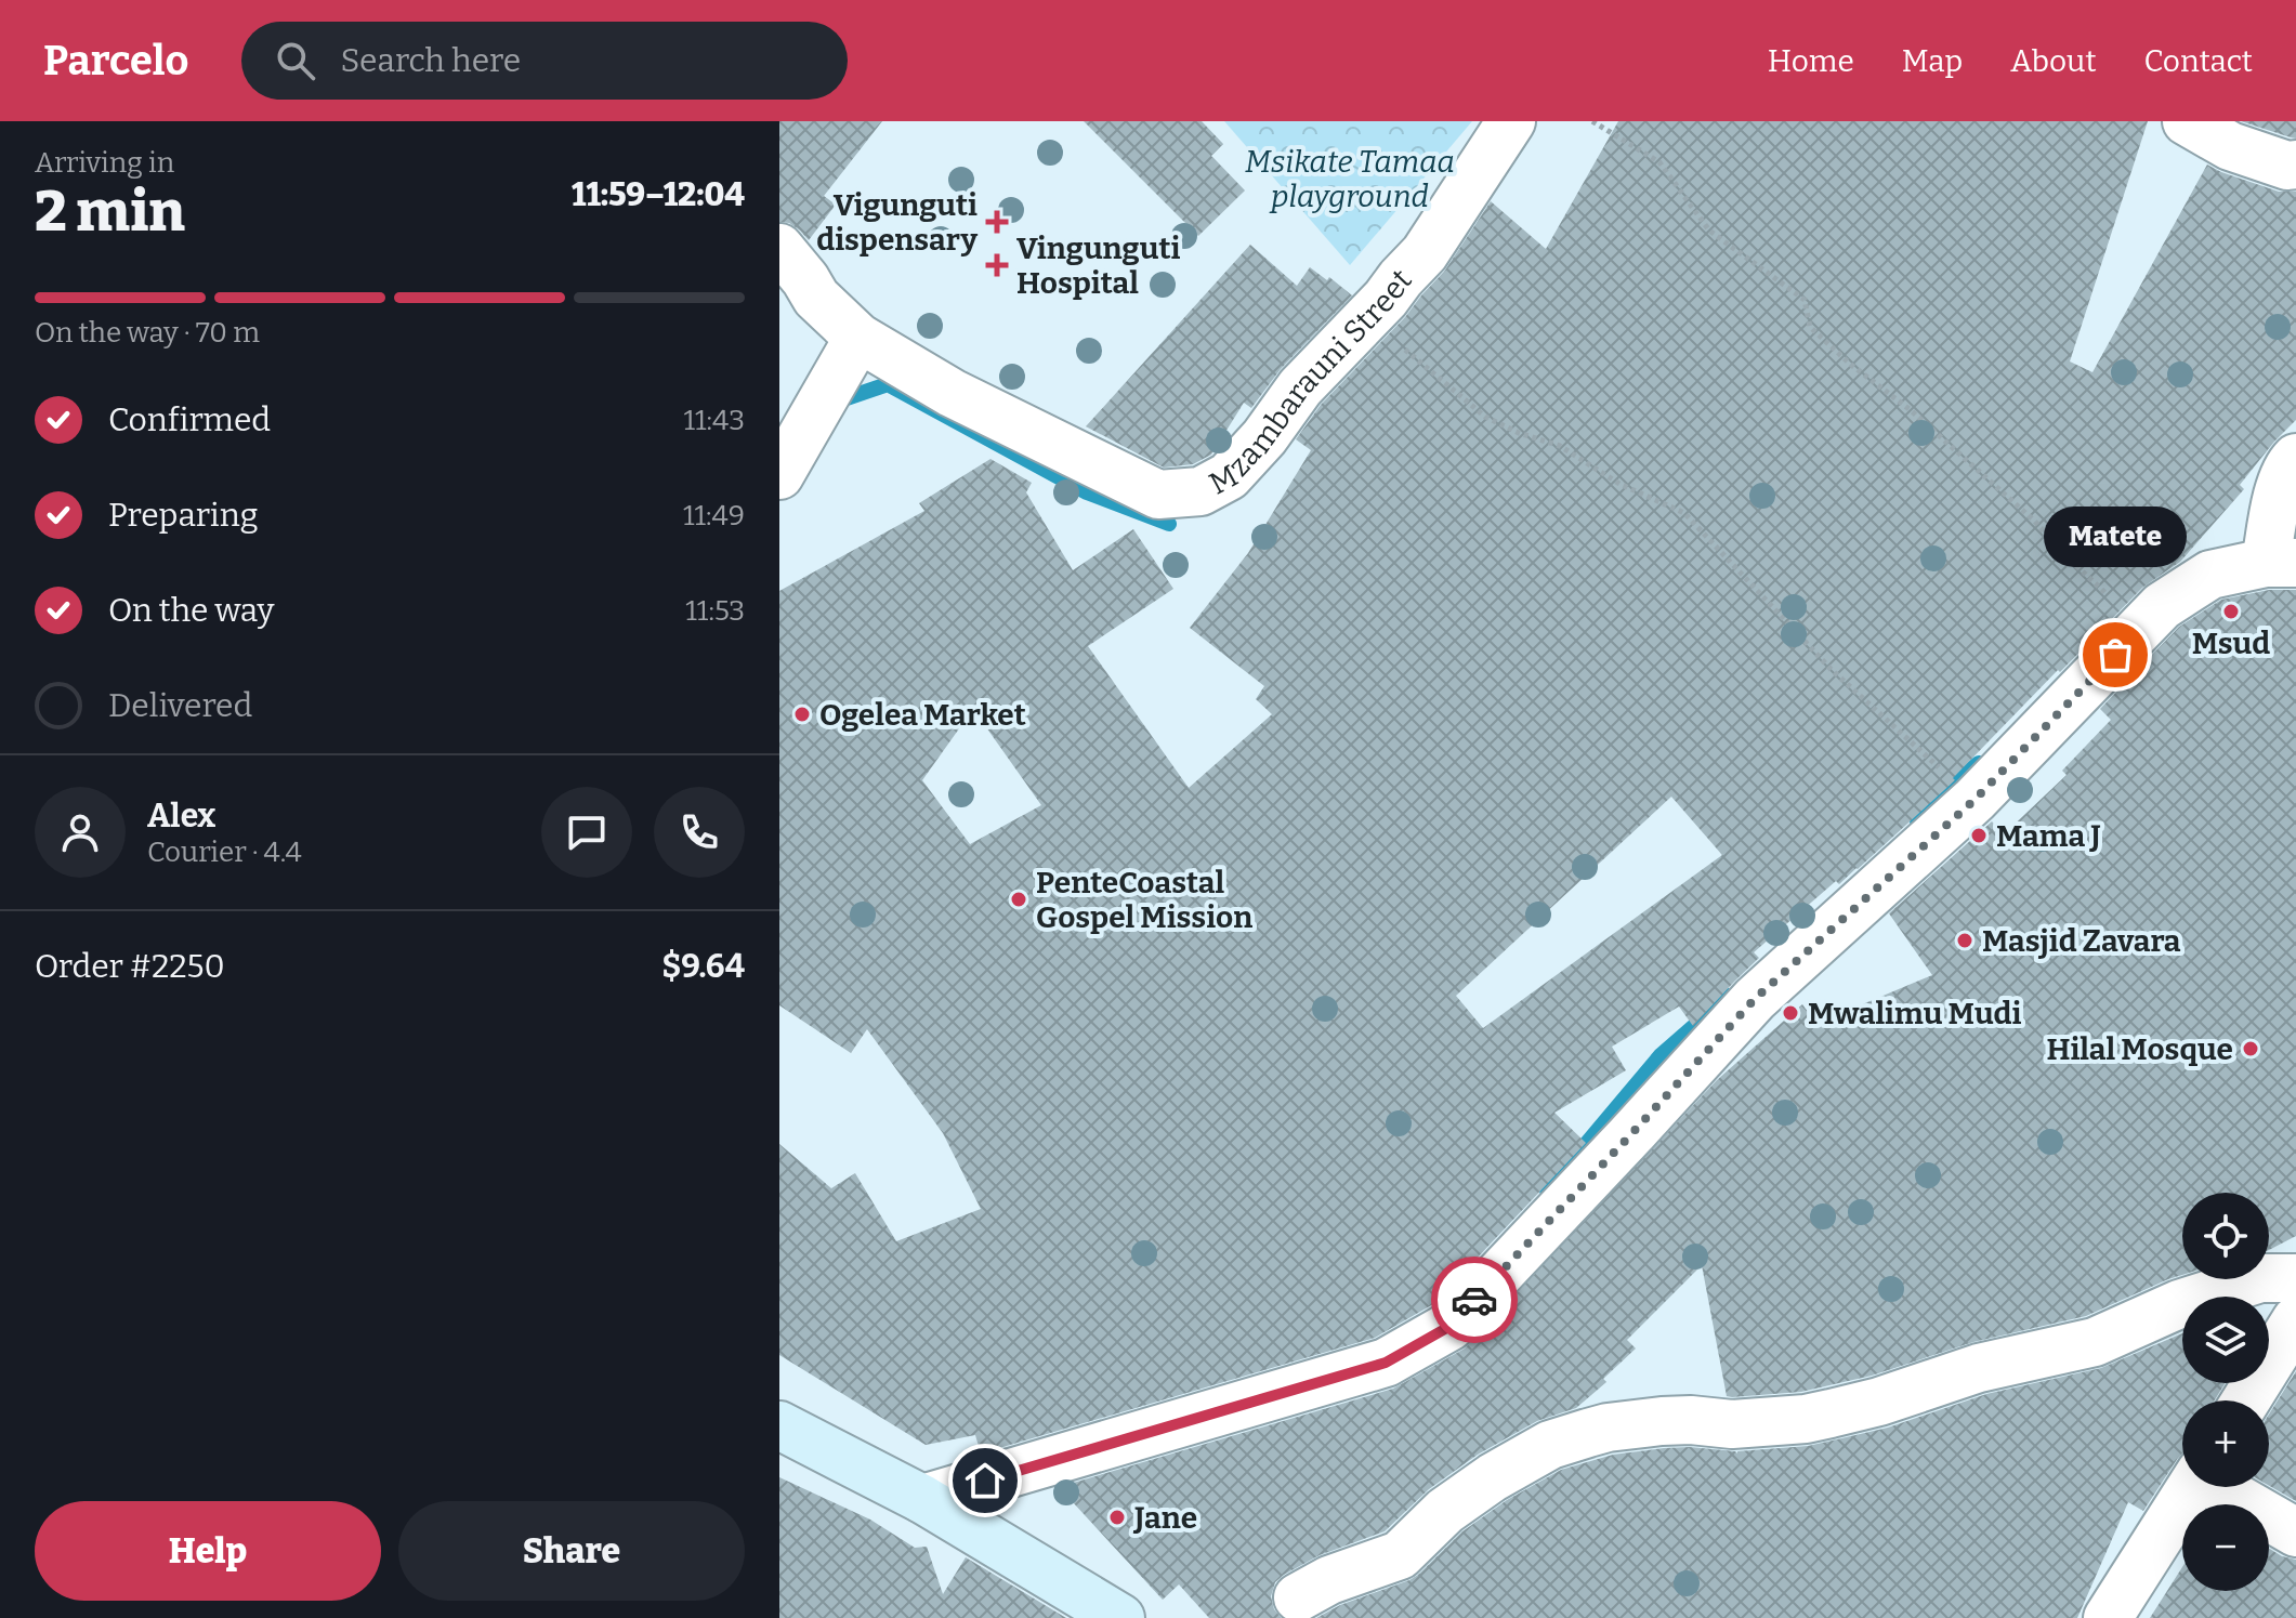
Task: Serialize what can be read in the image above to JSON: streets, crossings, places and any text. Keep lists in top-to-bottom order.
{
  "streets": {
    "street": ["Mzambarauni Street"]
  },
  "parks": ["Msikate Tamaa playground"],
  "places": {
    "health": ["Vigunguti dispensary", "Vingunguti Hospital"],
    "other": [
      "Msud",
      "Matete",
      "Ogelea Market",
      "Mama J",
      "PenteCoastal Gospel Mission",
      "Masjid Zavara",
      "Mwalimu Mudi",
      "Hilal Mosque",
      "Jane"
    ]
  },
  "page": {
    "header": "Parcelo",
    "search": "Search here",
    "nav": [
      "Home",
      "Map",
      "About",
      "Contact"
    ],
    "heading": ["2 min", "Arriving in", "11:59–12:04"],
    "panel": [
      "Alex",
      "Courier · 4.4",
      "Order #2250",
      "$9.64"
    ],
    "bar": "On the way · 70 m",
    "list": [
      ["Confirmed", "11:43"],
      ["Preparing", "11:49"],
      ["On the way", "11:53"],
      "Delivered"
    ],
    "bubble": "Matete",
    "map_buttons": ["+", "−"],
    "buttons": ["Help", "Share"]
  }
}
